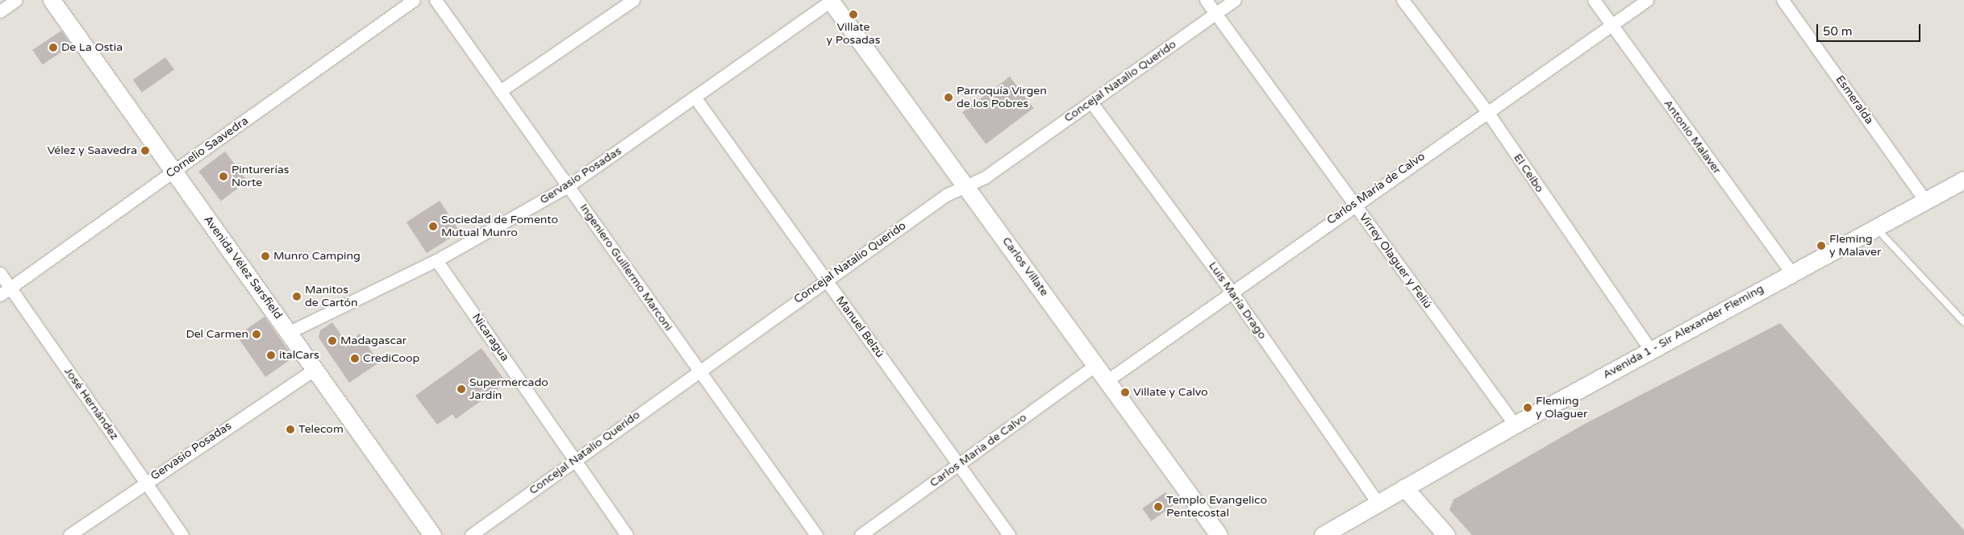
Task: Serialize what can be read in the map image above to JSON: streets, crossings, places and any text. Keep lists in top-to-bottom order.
{
  "streets": {
    "main road": ["Carlos Villate", "Avenida Vélez Sarsfield", "Avenida 1 - Sir Alexander Fleming"],
    "street": [
      "Concejal Natalio Querido",
      "Esmeralda",
      "Antonio Malaver",
      "Cornelio Saavedra",
      "El Ceibo",
      "Gervasio Posadas",
      "Carlos María de Calvo",
      "Virrey Olaguer y Feliú",
      "Ingeniero Guillermo Marconi",
      "Luis María Drago",
      "Manuel Belzú",
      "Nicaragua",
      "José Hernández"
    ]
  },
  "crossings": [
    ["Concejal Natalio Querido", "Virrey Olaguer y Feliú"],
    ["Concejal Natalio Querido", "Carlos Villate"],
    ["Concejal Natalio Querido", "Ingeniero Guillermo Marconi"],
    ["Concejal Natalio Querido", "Luis María Drago"],
    ["Concejal Natalio Querido", "Manuel Belzú"],
    ["Concejal Natalio Querido", "Nicaragua"],
    ["Esmeralda", "Avenida 1 - Sir Alexander Fleming"],
    ["Antonio Malaver", "Carlos María de Calvo"],
    ["Antonio Malaver", "Avenida 1 - Sir Alexander Fleming"],
    ["Cornelio Saavedra", "Avenida Vélez Sarsfield"],
    ["Cornelio Saavedra", "José Hernández"],
    ["El Ceibo", "Carlos María de Calvo"],
    ["El Ceibo", "Avenida 1 - Sir Alexander Fleming"],
    ["Gervasio Posadas", "Carlos Villate"],
    ["Gervasio Posadas", "Avenida Vélez Sarsfield"],
    ["Gervasio Posadas", "Ingeniero Guillermo Marconi"],
    ["Gervasio Posadas", "Manuel Belzú"],
    ["Gervasio Posadas", "Nicaragua"],
    ["Gervasio Posadas", "José Hernández"],
    ["Carlos María de Calvo", "Virrey Olaguer y Feliú"],
    ["Carlos María de Calvo", "Carlos Villate"],
    ["Carlos María de Calvo", "Luis María Drago"],
    ["Carlos María de Calvo", "Manuel Belzú"],
    ["Virrey Olaguer y Feliú", "Avenida 1 - Sir Alexander Fleming"],
    ["Luis María Drago", "Avenida 1 - Sir Alexander Fleming"]
  ],
  "places": [
    "Villate y Posadas",
    "De La Ostia",
    "Parroquía Virgen de los Pobres",
    "Vélez y Saavedra",
    "Pinturerías Norte",
    "Sociedad de Fomento Mutual Munro",
    "Fleming y Malaver",
    "Munro Camping",
    "Manitos de Cartón",
    "Del Carmen",
    "Madagascar",
    "italCars",
    "CrediCoop",
    "Supermercado Jardín",
    "Villate y Calvo",
    "Fleming y Olaguer",
    "Telecom",
    "Templo Evangelico Pentecostal"
  ],
  "scale_bar": "50 m"
}
